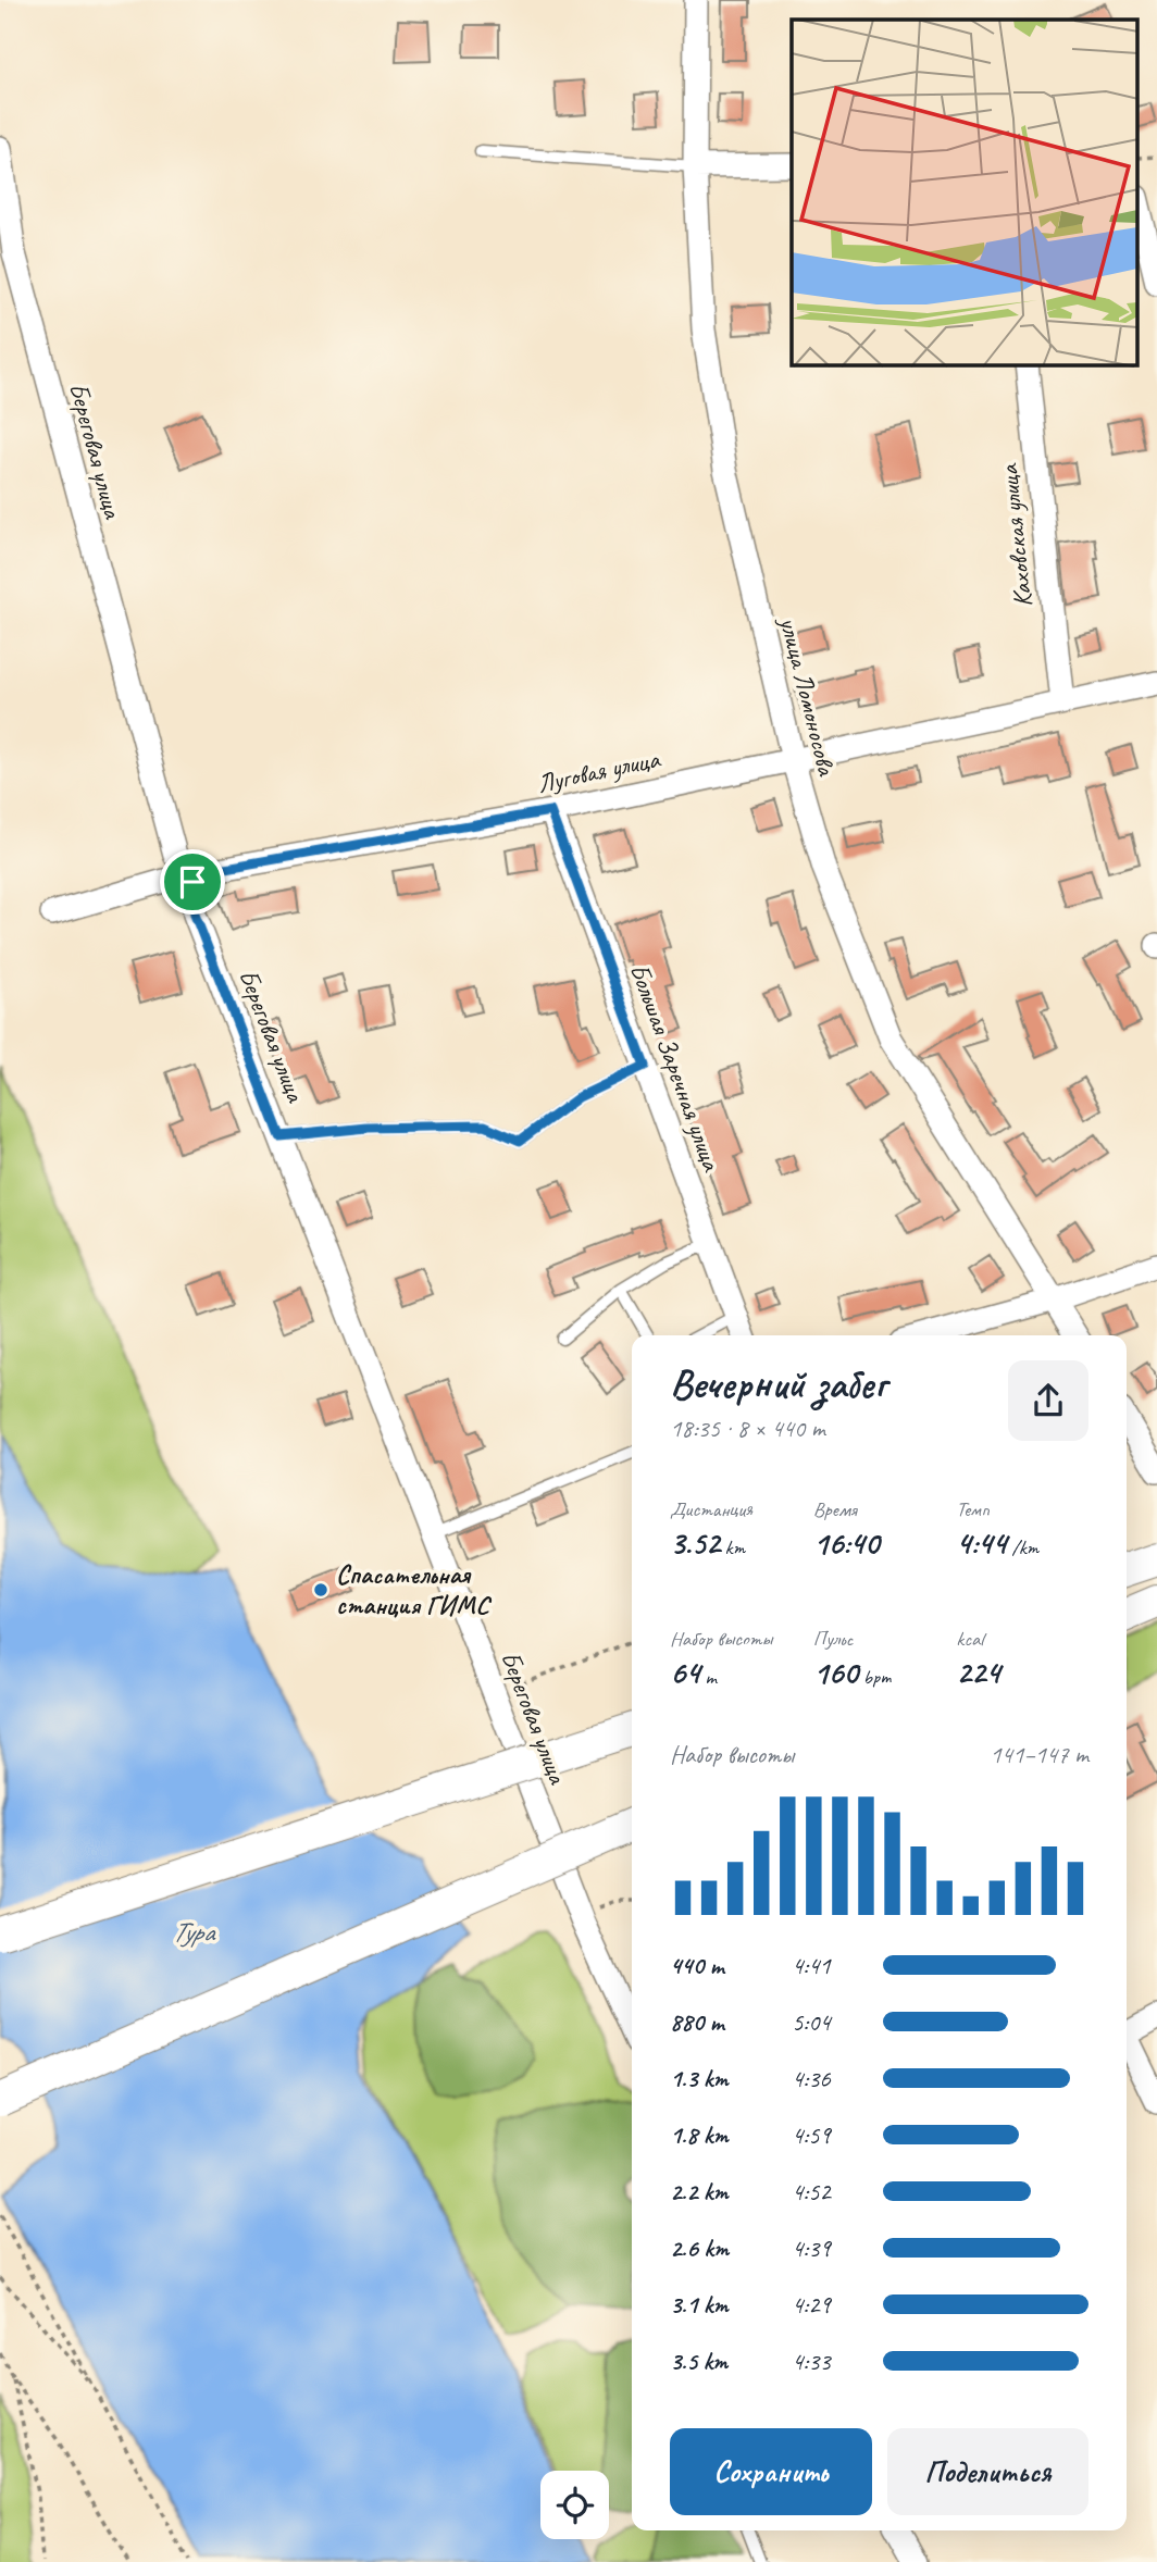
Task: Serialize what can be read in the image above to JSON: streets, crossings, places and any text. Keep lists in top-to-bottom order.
{
  "streets": {
    "street": [
      "Береговая улица",
      "Каховская улица",
      "улица Ломоносова",
      "Луговая улица",
      "Большая Заречная улица"
    ]
  },
  "crossings": [
    ["Береговая улица", "Луговая улица"],
    ["Каховская улица", "Луговая улица"],
    ["улица Ломоносова", "Луговая улица"],
    ["Луговая улица", "Большая Заречная улица"]
  ],
  "water": ["Тура"],
  "places": ["Спасательная станция ГИМС"],
  "page": {
    "heading": ["Вечерний забег", "18:35 · 8 × 440 m"],
    "stats": [
      ["Дистанция", "3.52 km"],
      ["Время", "16:40"],
      ["Темп", "4:44 /km"],
      ["Набор высоты", "64 m"],
      ["Пульс", "160 bpm"],
      ["kcal", "224"]
    ],
    "chart": ["Набор высоты", "141–147 m"],
    "list": [
      {
        "name": "440 m",
        "note": "4:41"
      },
      {
        "name": "880 m",
        "note": "5:04"
      },
      {
        "name": "1.3 km",
        "note": "4:36"
      },
      {
        "name": "1.8 km",
        "note": "4:59"
      },
      {
        "name": "2.2 km",
        "note": "4:52"
      },
      {
        "name": "2.6 km",
        "note": "4:39"
      },
      {
        "name": "3.1 km",
        "note": "4:29"
      },
      {
        "name": "3.5 km",
        "note": "4:33"
      }
    ],
    "buttons": ["Сохранить", "Поделиться"]
  }
}
